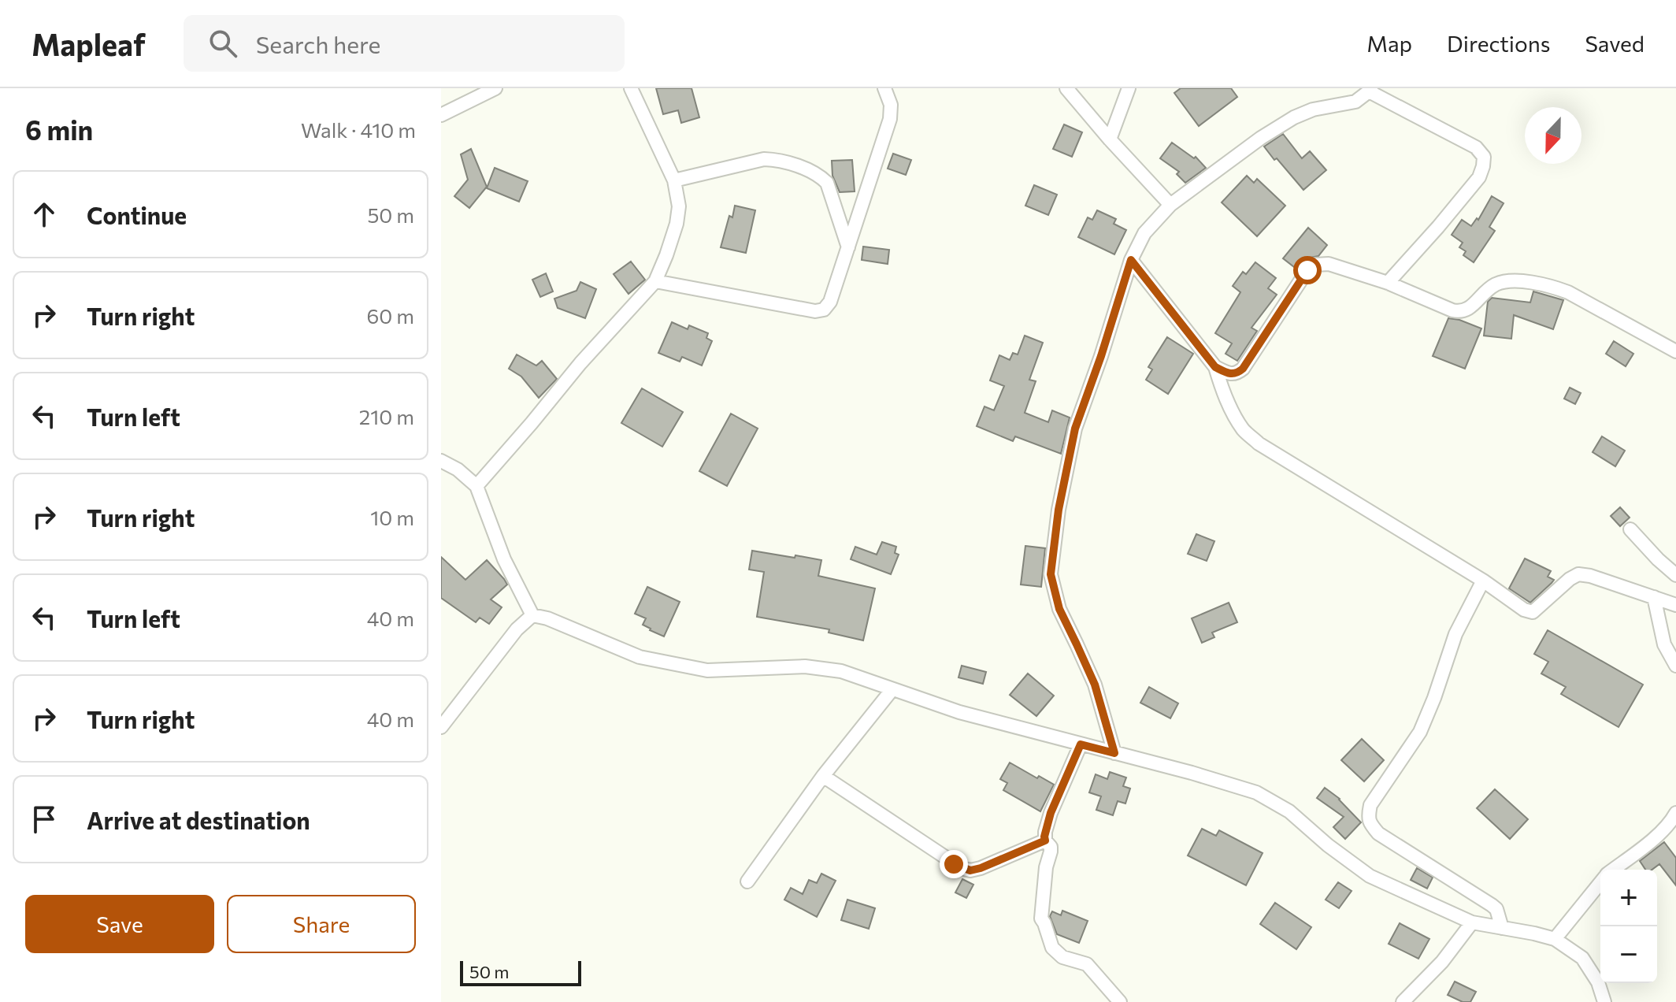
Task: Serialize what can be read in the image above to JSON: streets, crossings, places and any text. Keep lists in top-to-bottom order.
{
  "scale_bar": "50 m",
  "north": "bottom",
  "page": {
    "header": "Mapleaf",
    "search": "Search here",
    "nav": ["Map", "Directions", "Saved"],
    "heading": ["6 min", "Walk · 410 m"],
    "list": [
      ["Continue", "50 m"],
      ["Turn right", "60 m"],
      ["Turn left", "210 m"],
      ["Turn right", "10 m"],
      ["Turn left", "40 m"],
      ["Turn right", "40 m"],
      "Arrive at destination"
    ],
    "map_buttons": ["+", "−"],
    "buttons": ["Save", "Share"],
    "scale": "50 m"
  }
}
